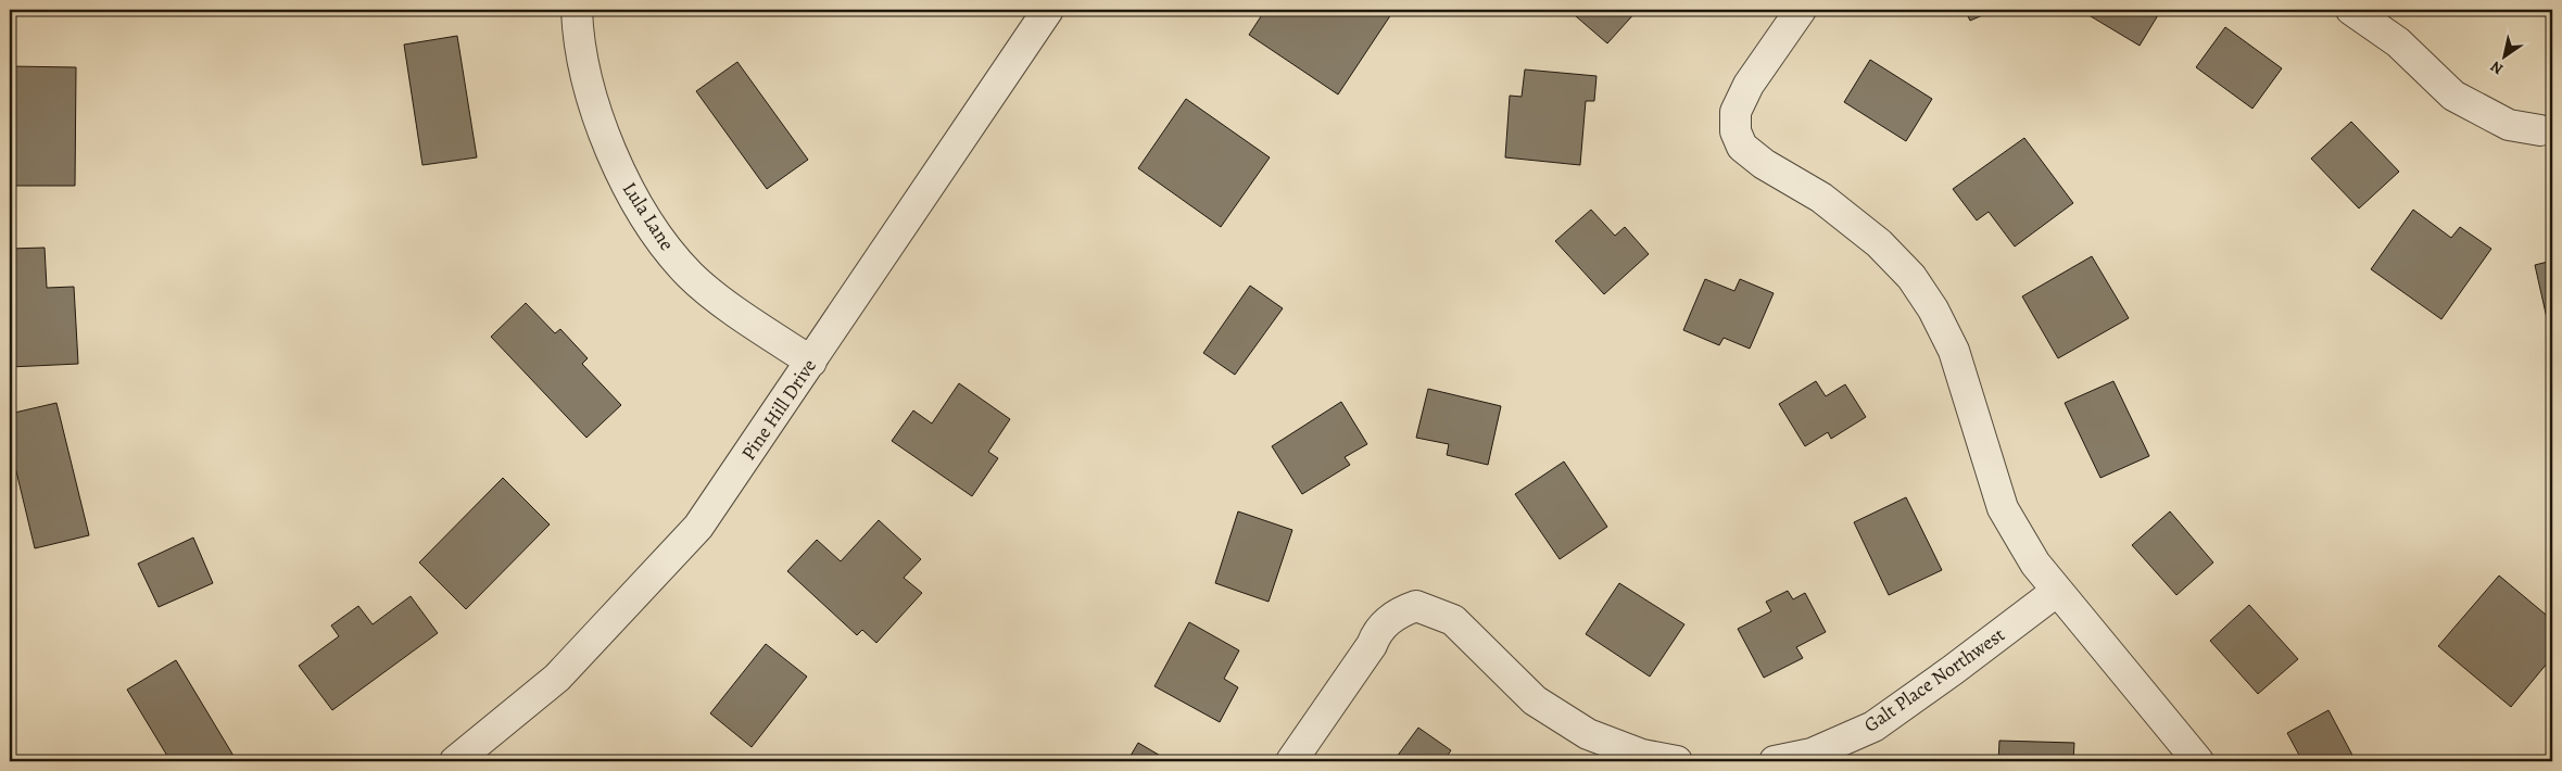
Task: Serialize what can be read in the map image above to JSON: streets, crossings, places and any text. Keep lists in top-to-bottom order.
{
  "streets": {
    "street": ["Lula Lane", "Pine Hill Drive", "Galt Place Northwest"]
  },
  "crossings": [
    ["Lula Lane", "Pine Hill Drive"]
  ],
  "north": "bottom left"
}
